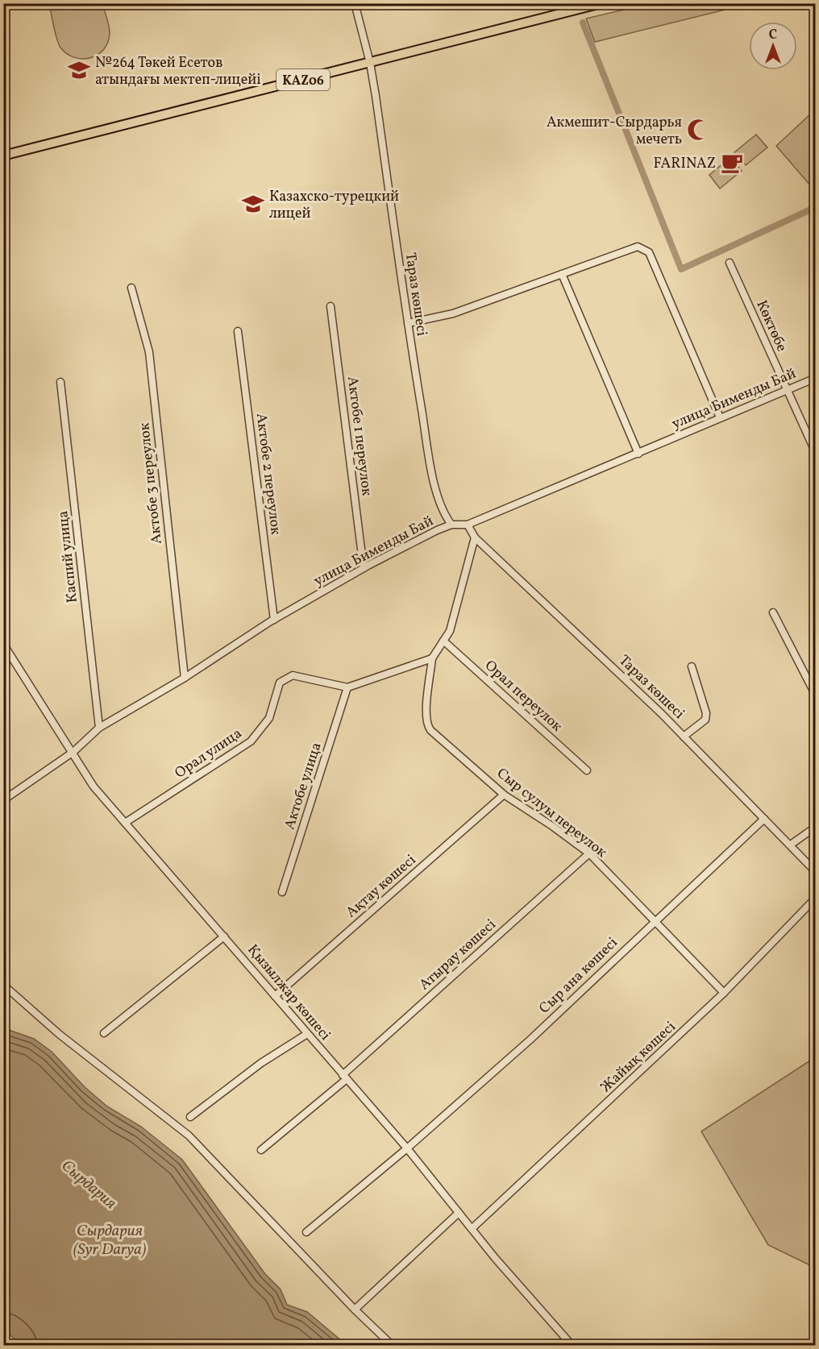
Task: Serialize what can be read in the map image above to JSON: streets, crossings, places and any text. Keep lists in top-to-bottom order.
{
  "streets": {
    "main road": ["KAZ06"],
    "street": [
      "Тараз көшесі",
      "Көктөбе",
      "улица Бименды Бай",
      "Актобе 1 переулок",
      "Актобе 2 переулок",
      "Актобе 3 переулок",
      "Каспий улица",
      "Орал переулок",
      "Орал улица",
      "Актобе улица",
      "Сыр сулуы переулок",
      "Ақтау көшесі",
      "Атырау көшесі",
      "Сыр ана көшесі",
      "Қызылжар көшесі",
      "Жайық көшесі"
    ]
  },
  "crossings": [
    ["KAZ06", "Тараз көшесі"],
    ["Тараз көшесі", "улица Бименды Бай"],
    ["Тараз көшесі", "Сыр ана көшесі"],
    ["Көктөбе", "улица Бименды Бай"],
    ["улица Бименды Бай", "Актобе 1 переулок"],
    ["улица Бименды Бай", "Актобе 2 переулок"],
    ["улица Бименды Бай", "Актобе 3 переулок"],
    ["улица Бименды Бай", "Каспий улица"],
    ["улица Бименды Бай", "Қызылжар көшесі"],
    ["Орал улица", "Актобе улица"],
    ["Орал улица", "Қызылжар көшесі"],
    ["Сыр сулуы переулок", "Ақтау көшесі"],
    ["Сыр сулуы переулок", "Атырау көшесі"],
    ["Сыр сулуы переулок", "Сыр ана көшесі"],
    ["Сыр сулуы переулок", "Жайық көшесі"],
    ["Ақтау көшесі", "Қызылжар көшесі"],
    ["Атырау көшесі", "Қызылжар көшесі"],
    ["Сыр ана көшесі", "Қызылжар көшесі"],
    ["Қызылжар көшесі", "Жайық көшесі"]
  ],
  "water": ["Сырдария", "Сырдария (Syr Darya)"],
  "places": {
    "school or university": ["№264 Тәкей Есетов атындағы мектеп-лицейі", "Казахско-турецкий лицей"],
    "mosque": ["Акмешит-Сырдарья мечеть"],
    "cafe": ["FARINAZ"]
  },
  "north": "top"
}
